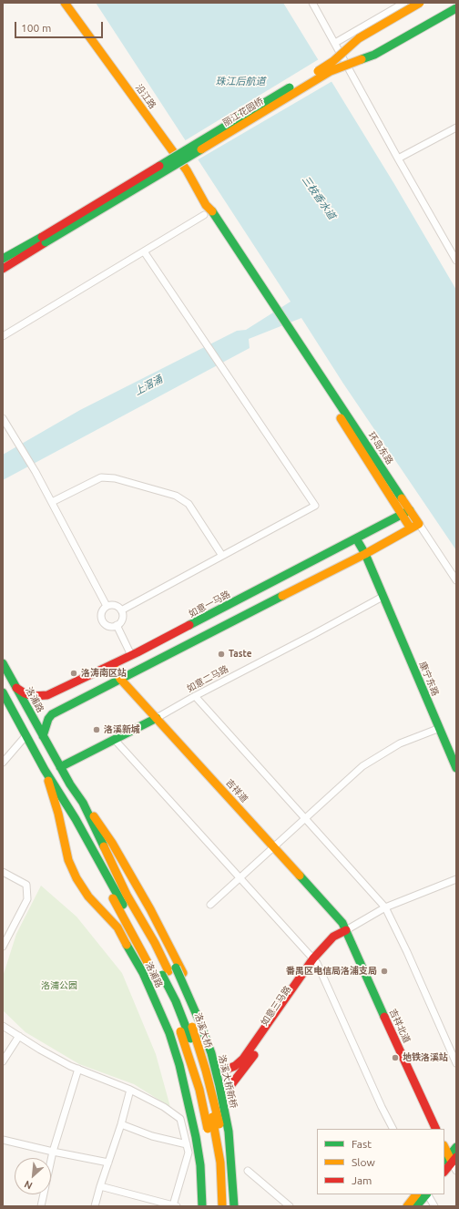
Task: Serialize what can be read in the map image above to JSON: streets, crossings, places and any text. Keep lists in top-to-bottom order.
{
  "streets": {
    "main road": [
      "沿江路",
      "丽江花园桥",
      "环岛东路",
      "如意一马路",
      "如意二马路",
      "康宁东路",
      "洛浦路",
      "吉祥道",
      "如意三马路",
      "吉祥北道",
      "洛溪大桥",
      "洛溪大桥新桥"
    ]
  },
  "crossings": [
    ["沿江路", "环岛东路"],
    ["环岛东路", "如意一马路"],
    ["如意一马路", "康宁东路"],
    ["如意一马路", "洛浦路"],
    ["如意一马路", "吉祥道"],
    ["如意二马路", "康宁东路"],
    ["如意二马路", "洛浦路"],
    ["如意二马路", "吉祥道"],
    ["洛浦路", "如意三马路"],
    ["洛浦路", "洛溪大桥新桥"],
    ["吉祥道", "如意三马路"],
    ["吉祥道", "吉祥北道"],
    ["如意三马路", "吉祥北道"],
    ["洛溪大桥", "洛溪大桥新桥"]
  ],
  "water": ["珠江后航道", "三枝香水道", "上滘涌"],
  "parks": ["洛浦公园"],
  "places": [
    "Taste",
    "洛涛南区站",
    "洛溪新城",
    "番禺区电信局洛浦支局",
    "地铁洛溪站"
  ],
  "legend": ["Fast", "Slow", "Jam"],
  "scale_bar": "100 m",
  "north": "bottom left"
}
